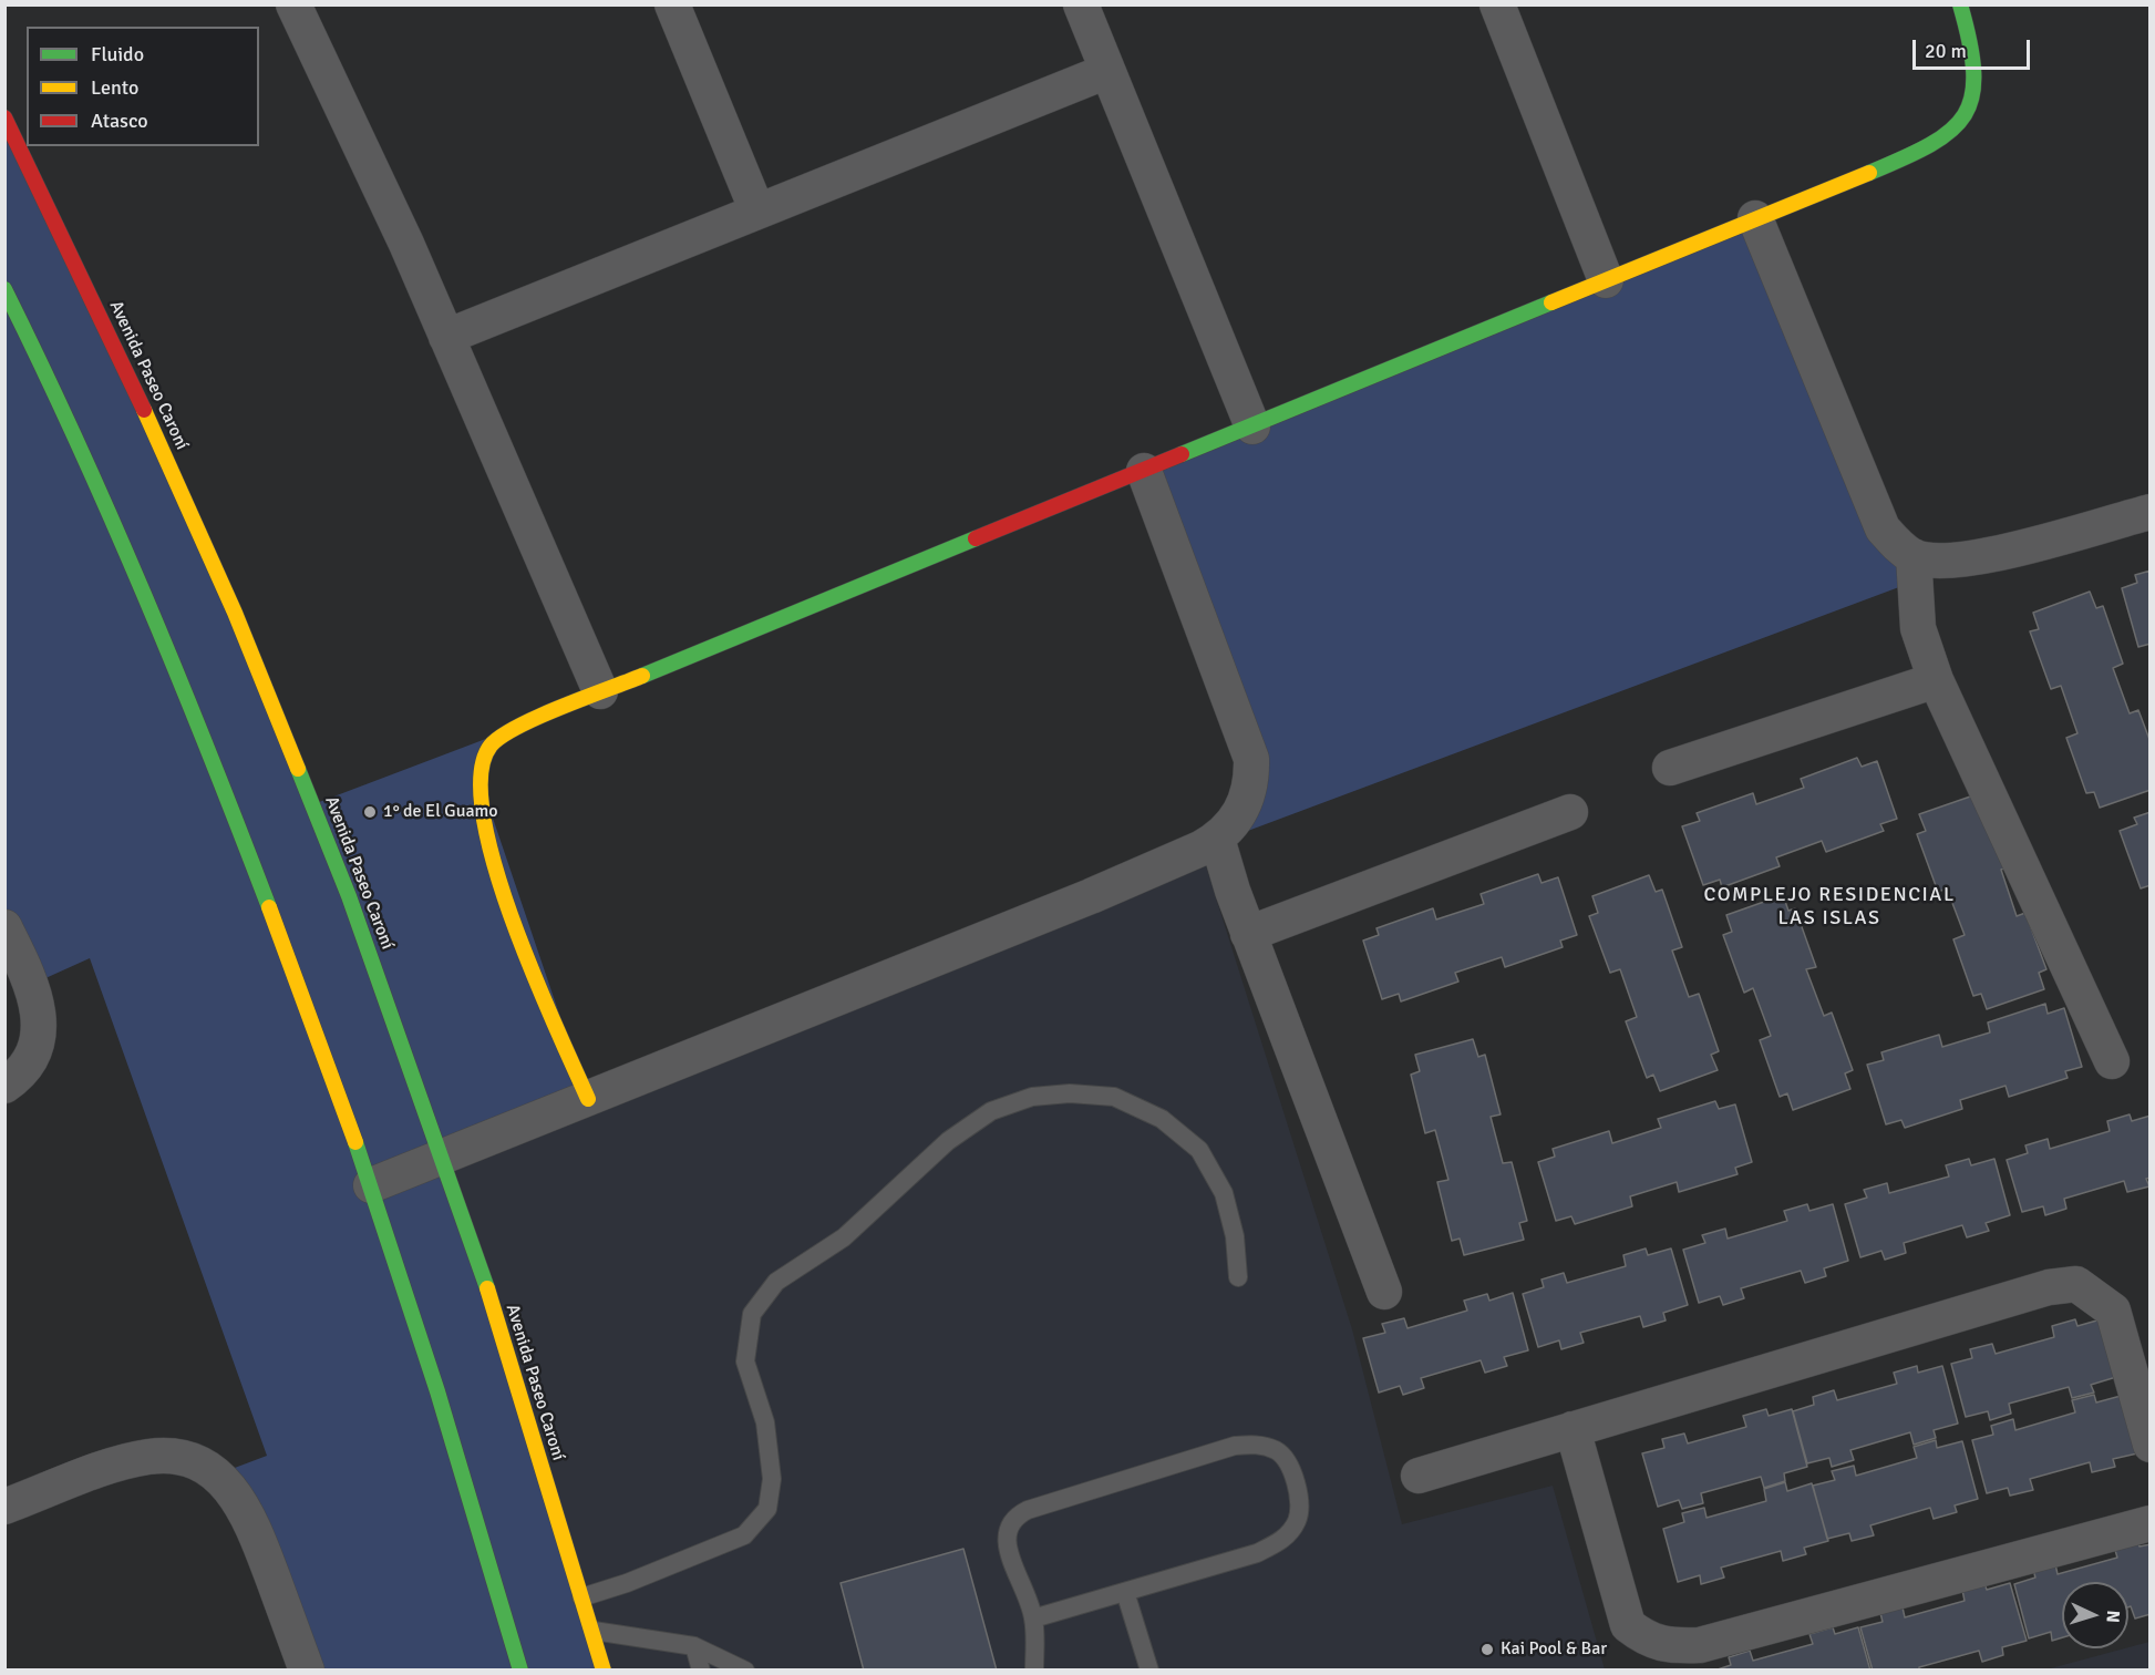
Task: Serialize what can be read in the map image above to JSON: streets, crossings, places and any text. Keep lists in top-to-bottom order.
{
  "streets": {
    "street": ["Avenida Paseo Caroní"]
  },
  "districts": ["COMPLEJO RESIDENCIAL LAS ISLAS"],
  "places": ["1° de El Guamo", "Kai Pool & Bar"],
  "legend": ["Fluido", "Lento", "Atasco"],
  "scale_bar": "20 m",
  "north": "right"
}
